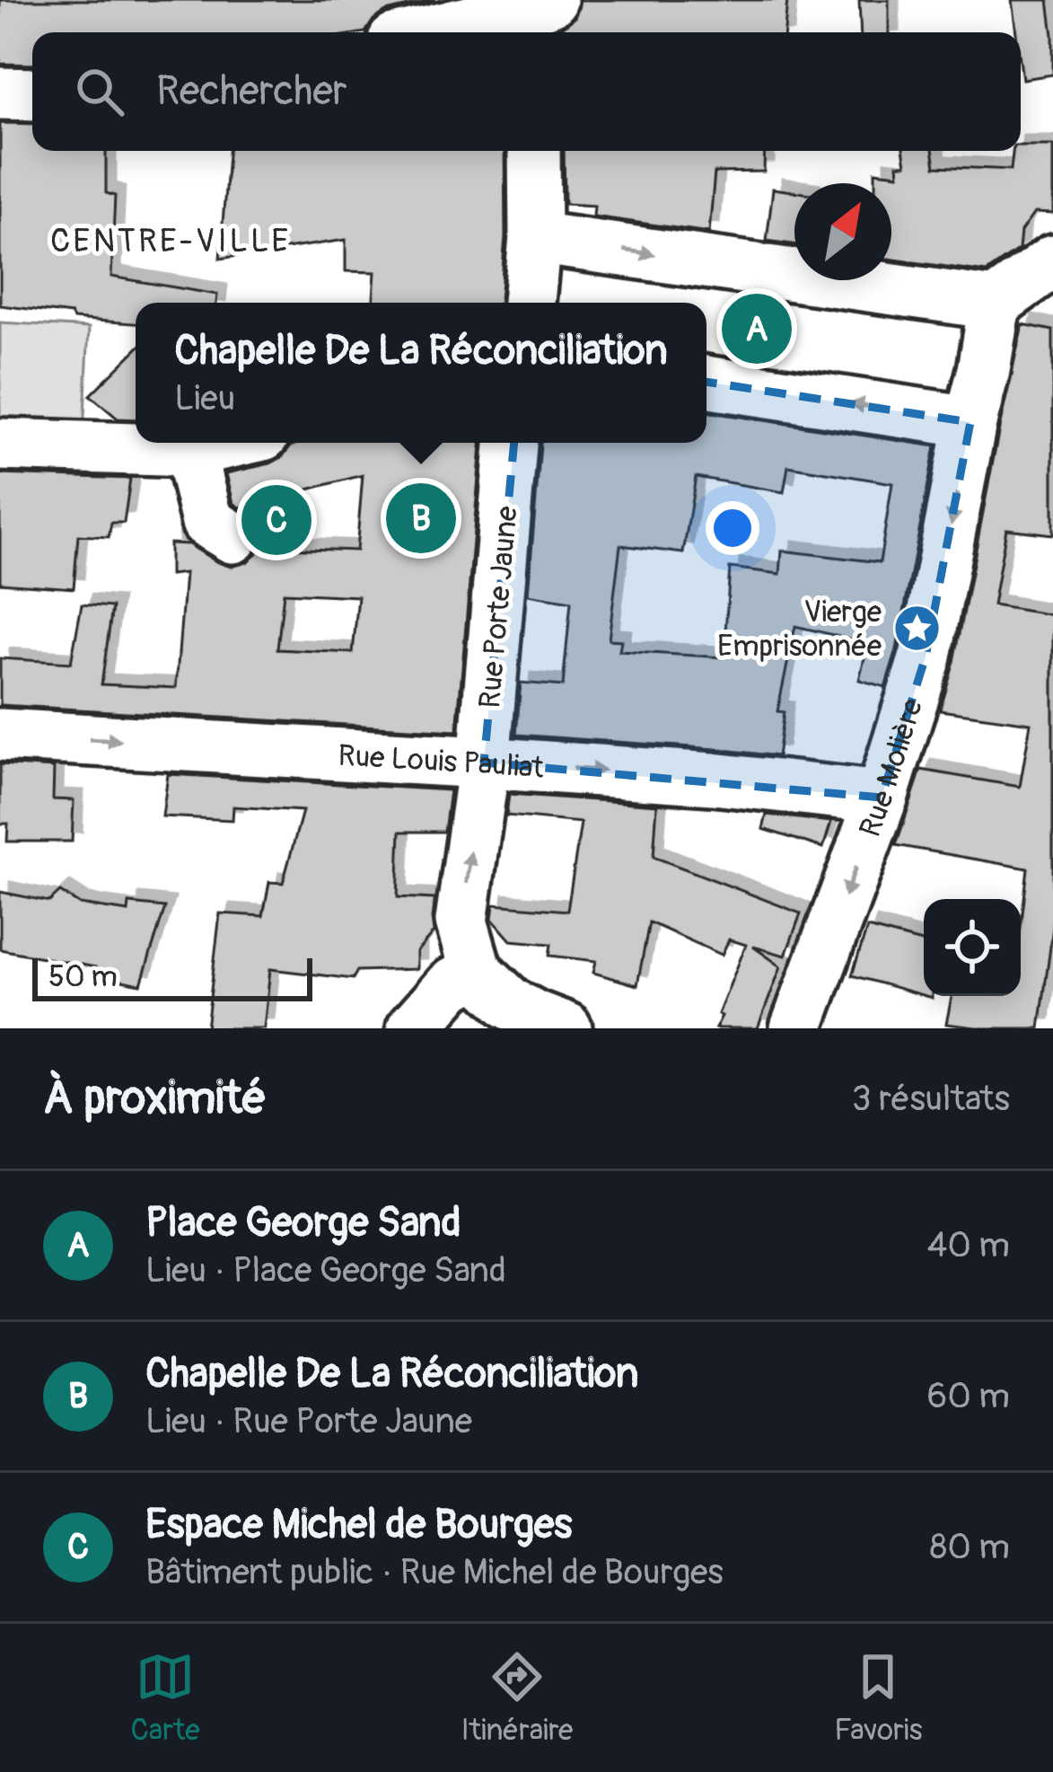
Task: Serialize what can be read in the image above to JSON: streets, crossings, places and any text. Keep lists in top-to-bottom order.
{
  "streets": {
    "street": ["Rue Porte Jaune", "Rue Louis Pauliat", "Rue Molière"]
  },
  "crossings": [
    ["Rue Porte Jaune", "Rue Louis Pauliat"],
    ["Rue Louis Pauliat", "Rue Molière"]
  ],
  "one_way": ["Rue Porte Jaune", "Rue Molière"],
  "districts": ["CENTRE-VILLE"],
  "places": {
    "place": ["Vierge Emprisonnée"]
  },
  "scale_bar": "50 m",
  "north": "top right",
  "page": {
    "search": "Rechercher",
    "pins": ["A", "B", "C"],
    "popup": ["Chapelle De La Réconciliation", "Lieu"],
    "scale": "50 m",
    "heading": ["À proximité", "3 résultats"],
    "list": [
      {
        "mark": "A",
        "name": "Place George Sand",
        "note": "Lieu · Place George Sand",
        "value": "40 m"
      },
      {
        "mark": "B",
        "name": "Chapelle De La Réconciliation",
        "note": "Lieu · Rue Porte Jaune",
        "value": "60 m"
      },
      {
        "mark": "C",
        "name": "Espace Michel de Bourges",
        "note": "Bâtiment public · Rue Michel de Bourges",
        "value": "80 m"
      }
    ],
    "nav": ["Carte", "Itinéraire", "Favoris"]
  }
}
